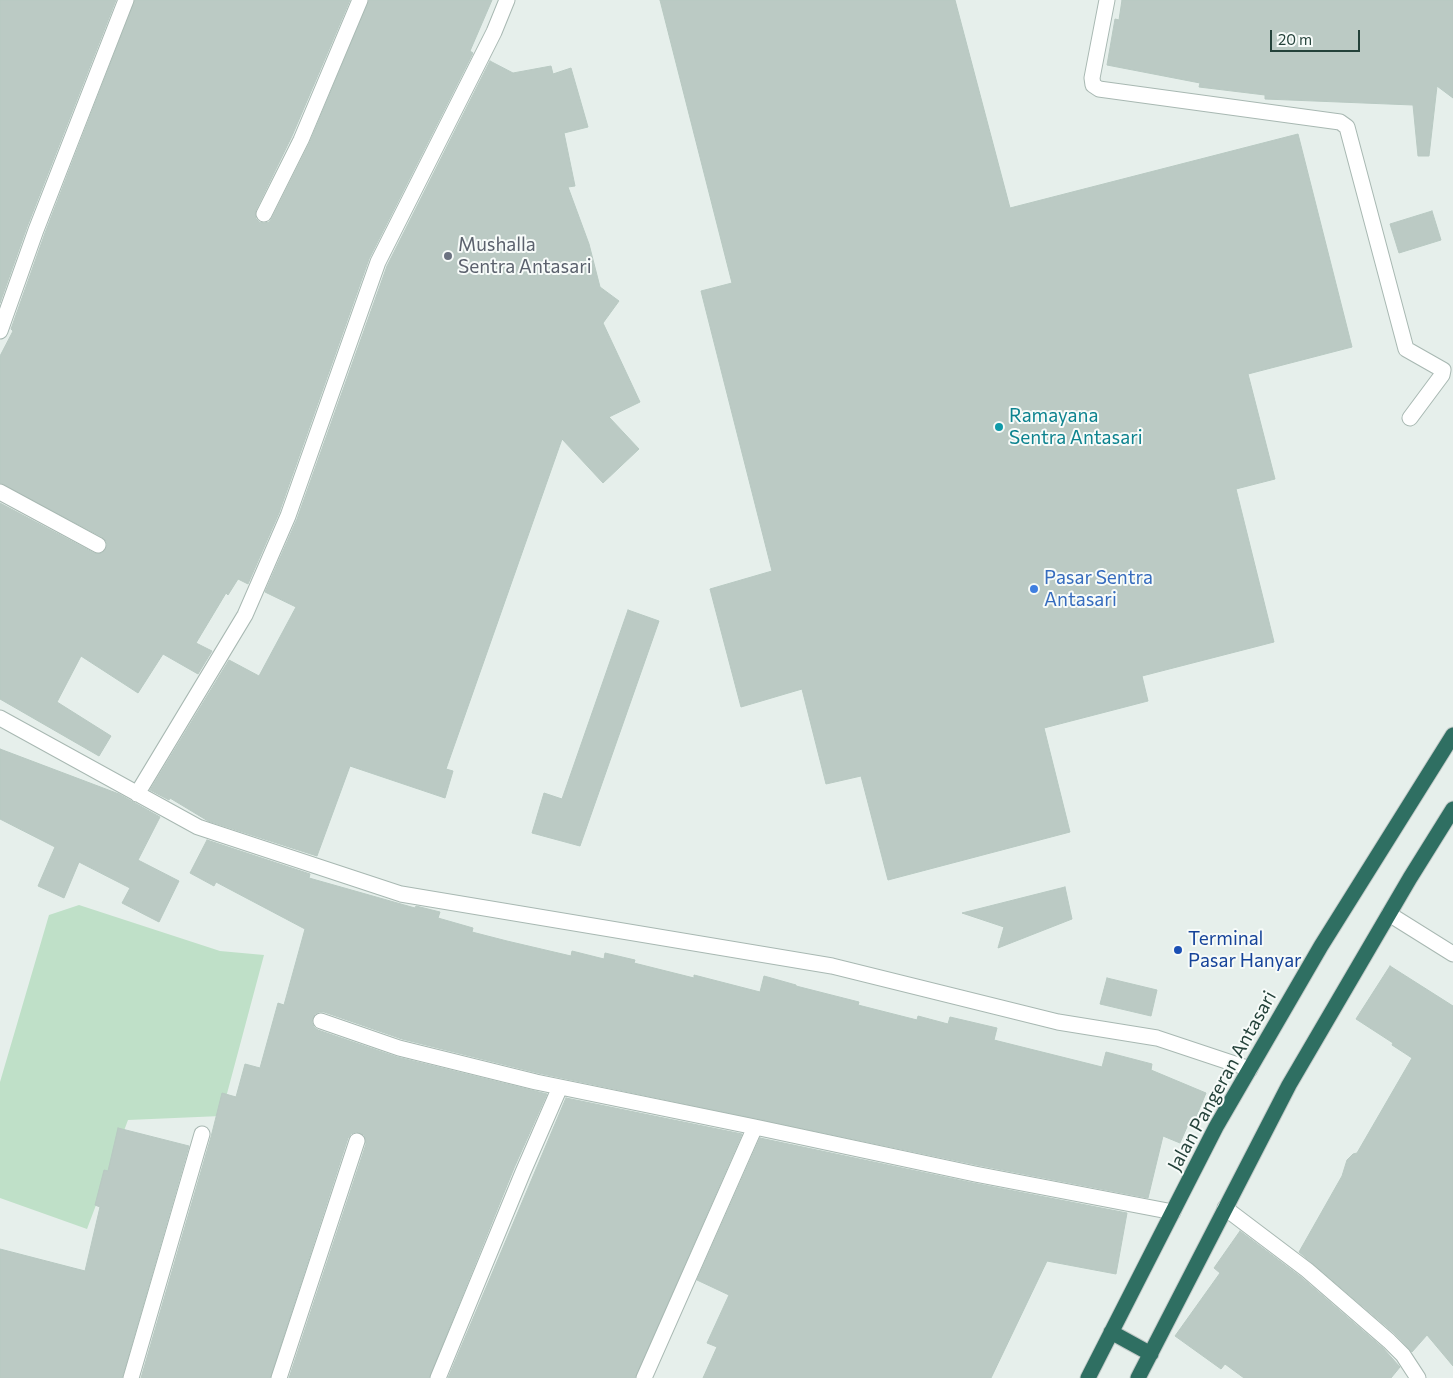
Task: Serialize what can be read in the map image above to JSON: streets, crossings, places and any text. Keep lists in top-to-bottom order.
{
  "streets": {
    "highway": ["Jalan Pangeran Antasari"]
  },
  "places": [
    "Mushalla Sentra Antasari",
    "Ramayana Sentra Antasari",
    "Pasar Sentra Antasari",
    "Terminal Pasar Hanyar"
  ],
  "scale_bar": "20 m"
}
